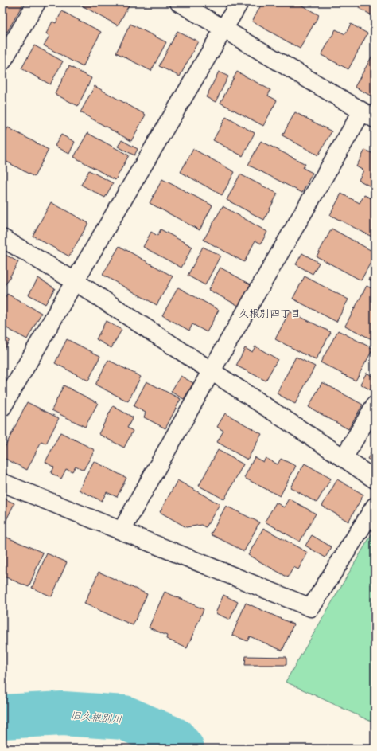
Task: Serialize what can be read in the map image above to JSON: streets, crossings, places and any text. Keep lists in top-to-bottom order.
{
  "districts": ["久根別四丁目"],
  "water": ["旧久根別川"]
}
